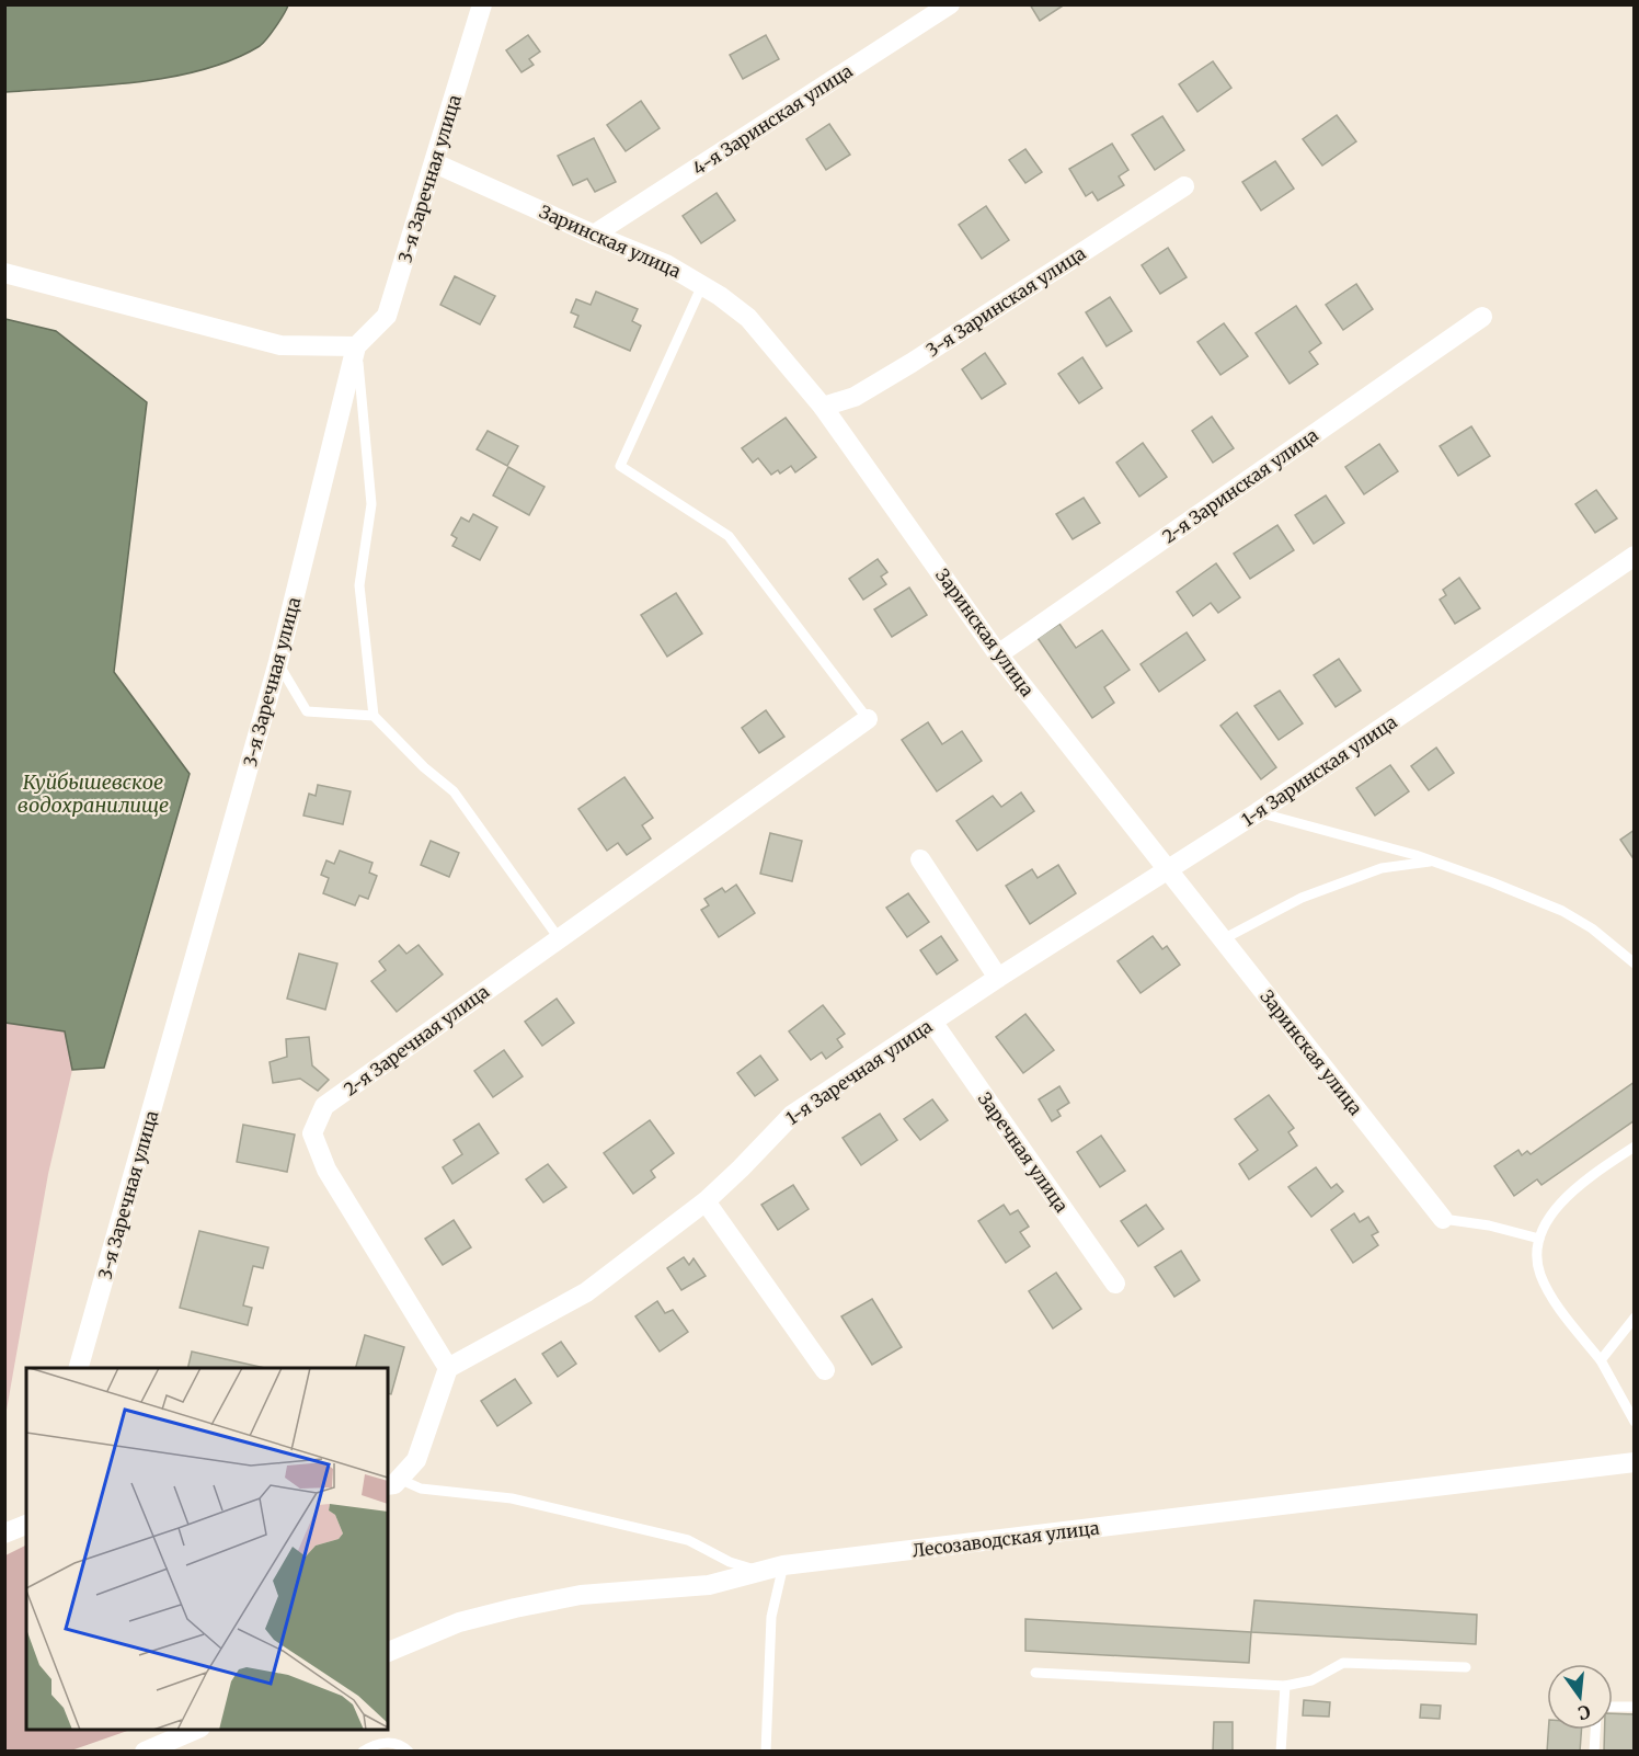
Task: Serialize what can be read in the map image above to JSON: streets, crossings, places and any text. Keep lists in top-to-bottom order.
{
  "streets": {
    "street": [
      "4-я Заринская улица",
      "3-я Заречная улица",
      "Заринская улица",
      "3-я Заринская улица",
      "2-я Заринская улица",
      "1-я Заринская улица",
      "2-я Заречная улица",
      "1-я Заречная улица",
      "Заречная улица",
      "Лесозаводская улица"
    ]
  },
  "crossings": [
    ["4-я Заринская улица", "Заринская улица"],
    ["3-я Заречная улица", "Заринская улица"],
    ["Заринская улица", "3-я Заринская улица"],
    ["Заринская улица", "2-я Заринская улица"],
    ["Заринская улица", "1-я Заринская улица"],
    ["1-я Заринская улица", "1-я Заречная улица"],
    ["2-я Заречная улица", "1-я Заречная улица"],
    ["1-я Заречная улица", "Заречная улица"]
  ],
  "water": ["Куйбышевское водохранилище"],
  "north": "bottom"
}
